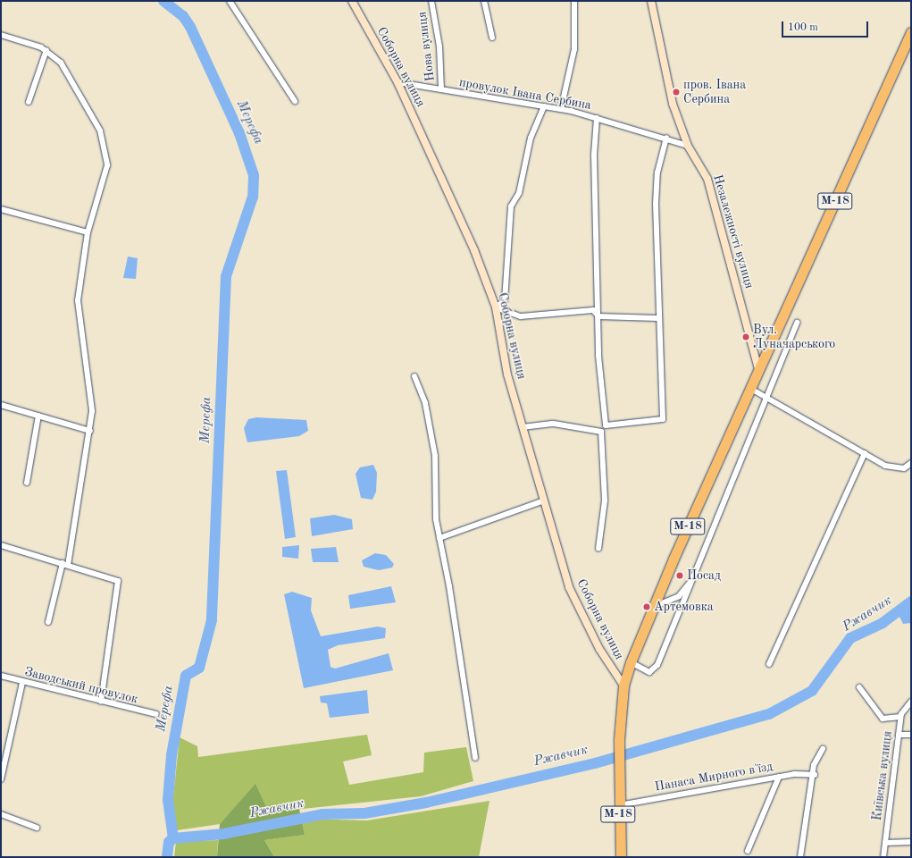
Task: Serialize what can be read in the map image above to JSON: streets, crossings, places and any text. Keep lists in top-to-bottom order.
{
  "streets": {
    "highway": ["М-18"],
    "street": [
      "Нова вулиця",
      "Соборна вулиця",
      "провулок Івана Сербина",
      "Незалежності вулиця",
      "Заводський провулок",
      "Київська вулиця",
      "Панаса Мирного в'їзд"
    ]
  },
  "crossings": [
    ["Нова вулиця", "провулок Івана Сербина"],
    ["Соборна вулиця", "провулок Івана Сербина"],
    ["Соборна вулиця", "М-18"],
    ["провулок Івана Сербина", "Незалежності вулиця"],
    ["М-18", "Незалежності вулиця"],
    ["М-18", "Панаса Мирного в'їзд"]
  ],
  "water": ["Мерефа", "Ржавчик"],
  "places": [
    "пров. Івана Сербина",
    "Вул. Луначарського",
    "Посад",
    "Артемовка"
  ],
  "scale_bar": "100 m"
}
